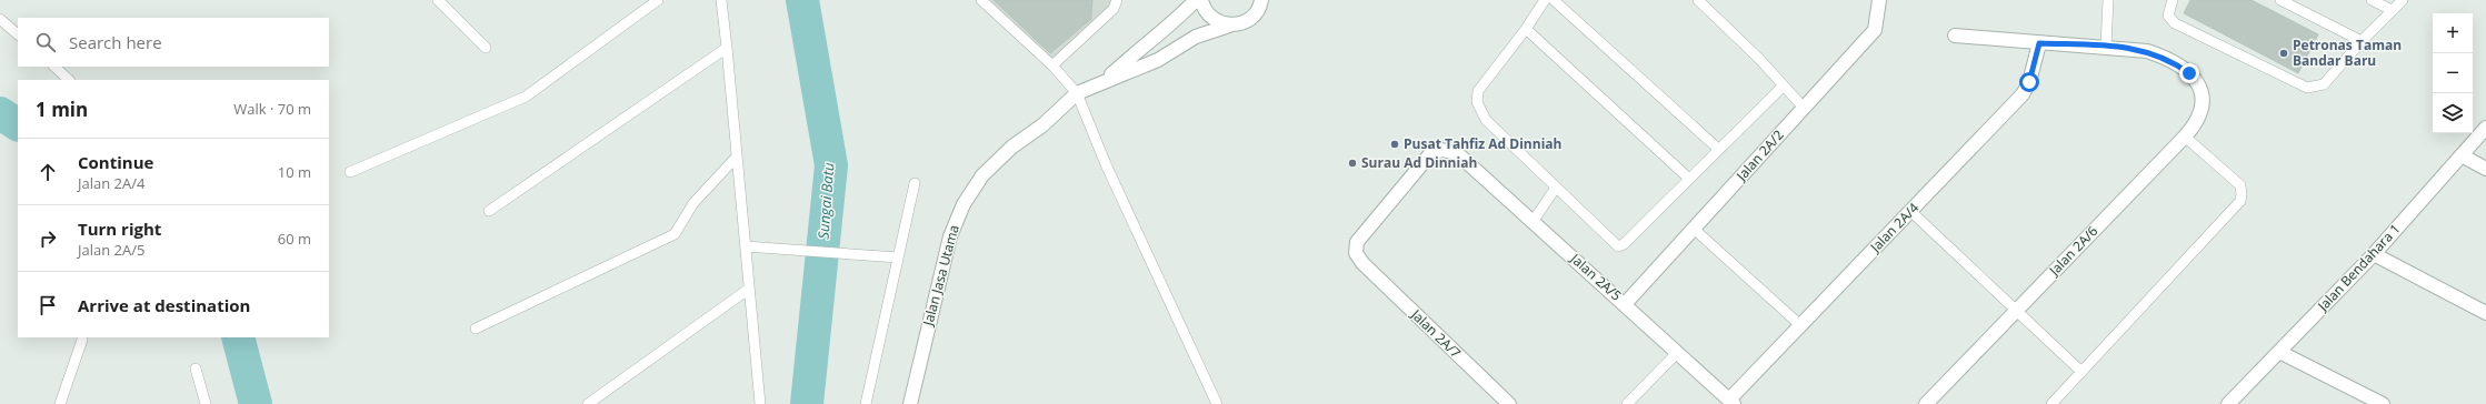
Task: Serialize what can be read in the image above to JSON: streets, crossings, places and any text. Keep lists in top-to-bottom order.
{
  "streets": {
    "street": [
      "Jalan 2A/2",
      "Jalan 2A/4",
      "Jalan 2A/6",
      "Jalan Bendahara 1",
      "Jalan Jasa Utama",
      "Jalan 2A/5",
      "Jalan 2A/7"
    ]
  },
  "crossings": [
    ["Jalan 2A/2", "Jalan 2A/5"],
    ["Jalan 2A/4", "Jalan 2A/5"],
    ["Jalan 2A/5", "Jalan 2A/7"]
  ],
  "water": ["Sungai Batu"],
  "places": ["Petronas Taman Bandar Baru", "Pusat Tahfiz Ad Dinniah", "Surau Ad Dinniah"],
  "page": {
    "map_buttons": ["+", "−"],
    "search": "Search here",
    "heading": ["1 min", "Walk · 70 m"],
    "list": [
      ["Continue", "Jalan 2A/4", "10 m"],
      ["Turn right", "Jalan 2A/5", "60 m"],
      "Arrive at destination"
    ]
  }
}
